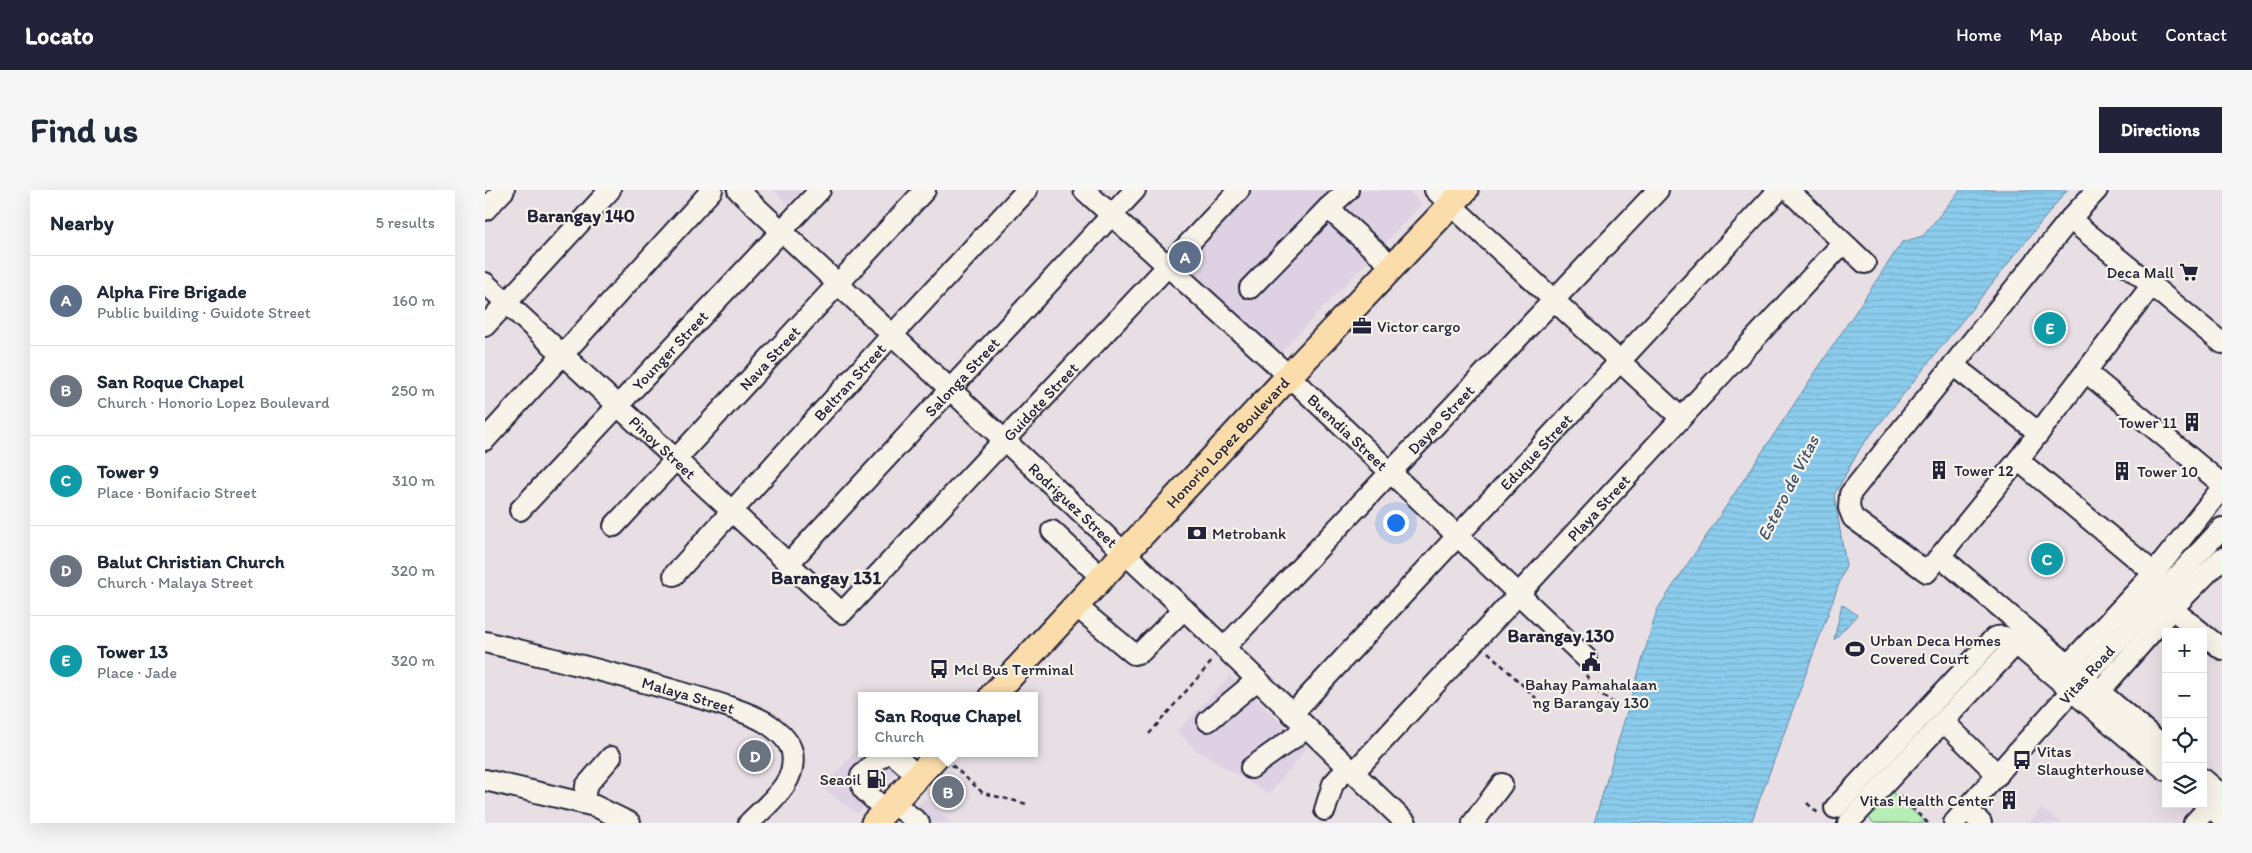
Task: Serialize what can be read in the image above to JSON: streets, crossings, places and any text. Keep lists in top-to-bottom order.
{
  "streets": {
    "main road": ["Honorio Lopez Boulevard"],
    "street": [
      "Younger Street",
      "Nava Street",
      "Salonga Street",
      "Beltran Street",
      "Guidote Street",
      "Dayao Street",
      "Buendia Street",
      "Pinoy Street",
      "Eduque Street",
      "Rodriguez Street",
      "Playa Street",
      "Vitas Road",
      "Malaya Street"
    ]
  },
  "crossings": [
    ["Younger Street", "Pinoy Street"],
    ["Younger Street", "Rodriguez Street"],
    ["Nava Street", "Pinoy Street"],
    ["Nava Street", "Rodriguez Street"],
    ["Salonga Street", "Buendia Street"],
    ["Salonga Street", "Pinoy Street"],
    ["Salonga Street", "Rodriguez Street"],
    ["Beltran Street", "Pinoy Street"],
    ["Beltran Street", "Rodriguez Street"],
    ["Guidote Street", "Buendia Street"],
    ["Guidote Street", "Pinoy Street"],
    ["Guidote Street", "Rodriguez Street"],
    ["Dayao Street", "Buendia Street"],
    ["Dayao Street", "Rodriguez Street"],
    ["Buendia Street", "Honorio Lopez Boulevard"],
    ["Buendia Street", "Eduque Street"],
    ["Buendia Street", "Playa Street"],
    ["Honorio Lopez Boulevard", "Rodriguez Street"],
    ["Eduque Street", "Rodriguez Street"],
    ["Rodriguez Street", "Playa Street"]
  ],
  "districts": ["Barangay 140", "Barangay 131", "Barangay 130"],
  "water": ["Estero de Vitas"],
  "places": {
    "supermarket": ["Deca Mall"],
    "office": ["Victor cargo"],
    "building": [
      "Tower 11",
      "Tower 12",
      "Tower 10",
      "Vitas Health Center"
    ],
    "bank": ["Metrobank"],
    "sports": ["Urban Deca Homes Covered Court"],
    "public building": ["Bahay Pamahalaan ng Barangay 130"],
    "bus stop": ["Mcl Bus Terminal", "Vitas Slaughterhouse"],
    "fuel station": ["Seaoil"]
  },
  "page": {
    "header": "Locato",
    "nav": [
      "Home",
      "Map",
      "About",
      "Contact"
    ],
    "buttons": "Directions",
    "title": "Find us",
    "heading": ["Nearby", "5 results"],
    "pins": [
      "A",
      "E",
      "C",
      "D",
      "B"
    ],
    "list": [
      {
        "mark": "A",
        "name": "Alpha Fire Brigade",
        "note": "Public building · Guidote Street",
        "value": "160 m"
      },
      {
        "mark": "B",
        "name": "San Roque Chapel",
        "note": "Church · Honorio Lopez Boulevard",
        "value": "250 m"
      },
      {
        "mark": "C",
        "name": "Tower 9",
        "note": "Place · Bonifacio Street",
        "value": "310 m"
      },
      {
        "mark": "D",
        "name": "Balut Christian Church",
        "note": "Church · Malaya Street",
        "value": "320 m"
      },
      {
        "mark": "E",
        "name": "Tower 13",
        "note": "Place · Jade",
        "value": "320 m"
      }
    ],
    "map_buttons": ["+", "−"],
    "popup": ["San Roque Chapel", "Church"]
  }
}
